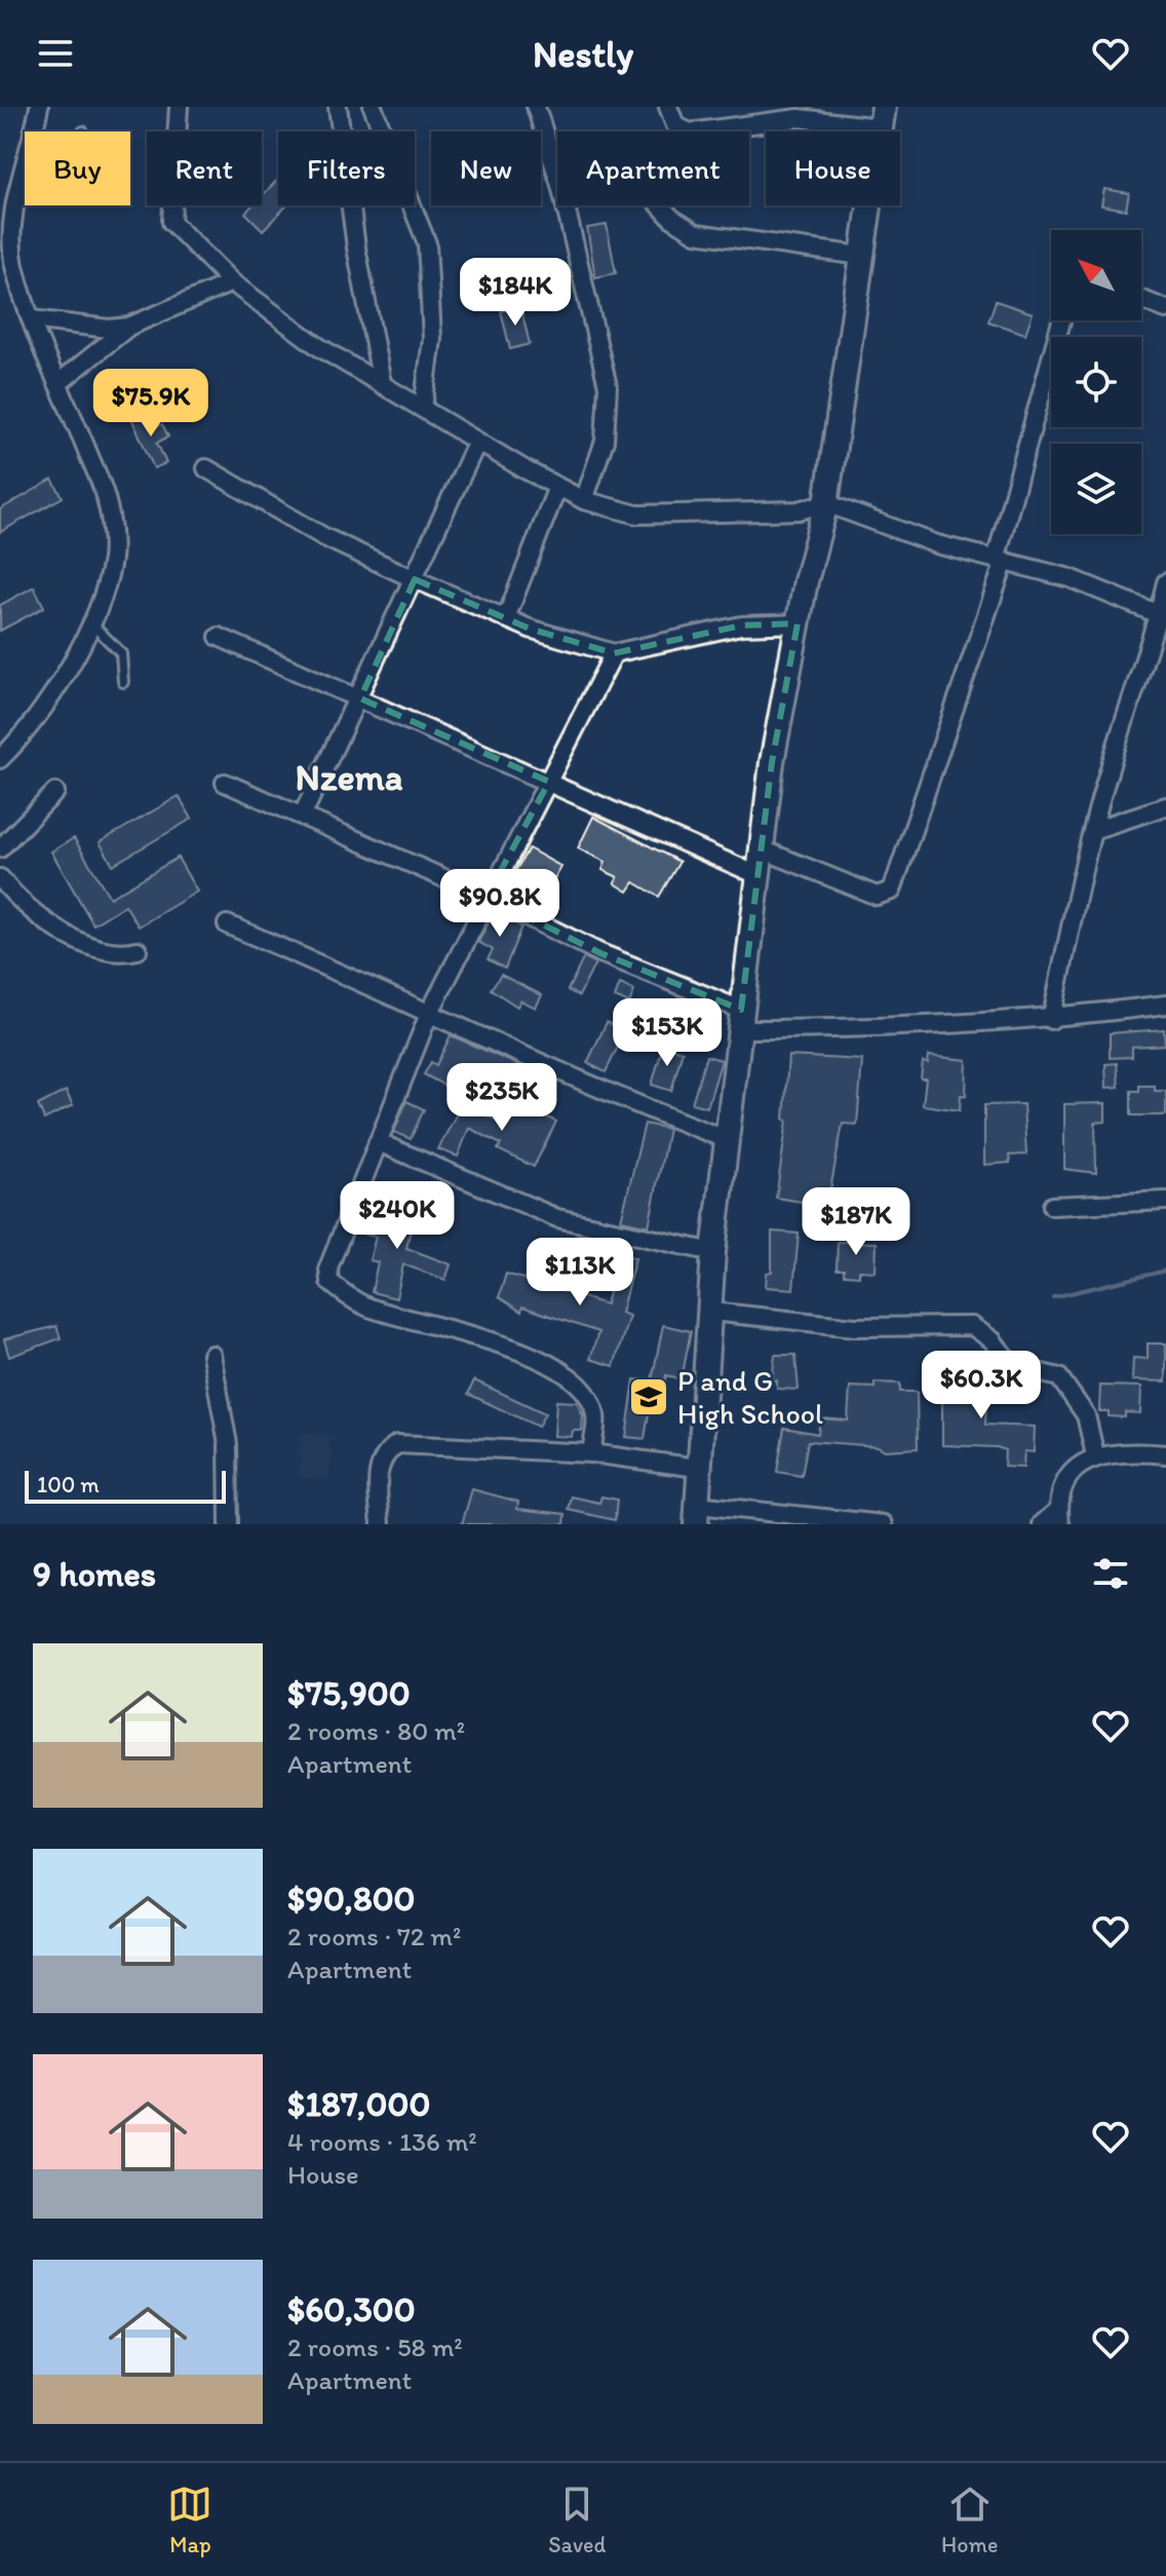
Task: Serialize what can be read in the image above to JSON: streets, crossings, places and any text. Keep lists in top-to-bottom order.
{
  "districts": ["Nzema"],
  "places": {
    "school or university": ["P and G High School"]
  },
  "scale_bar": "100 m",
  "north": "top left",
  "page": {
    "header": "Nestly",
    "chip": [
      "Buy",
      "Rent",
      "Filters",
      "New",
      "Apartment",
      "House"
    ],
    "price": [
      "$184K",
      "$75.9K",
      "$90.8K",
      "$153K",
      "$235K",
      "$240K",
      "$187K",
      "$113K",
      "$60.3K"
    ],
    "scale": "100 m",
    "heading": "9 homes",
    "list": [
      {
        "name": "$75,900",
        "note": "2 rooms · 80 m² · Apartment"
      },
      {
        "name": "$90,800",
        "note": "2 rooms · 72 m² · Apartment"
      },
      {
        "name": "$187,000",
        "note": "4 rooms · 136 m² · House"
      },
      {
        "name": "$60,300",
        "note": "2 rooms · 58 m² · Apartment"
      }
    ],
    "tabs": ["Map", "Saved", "Home"]
  }
}
